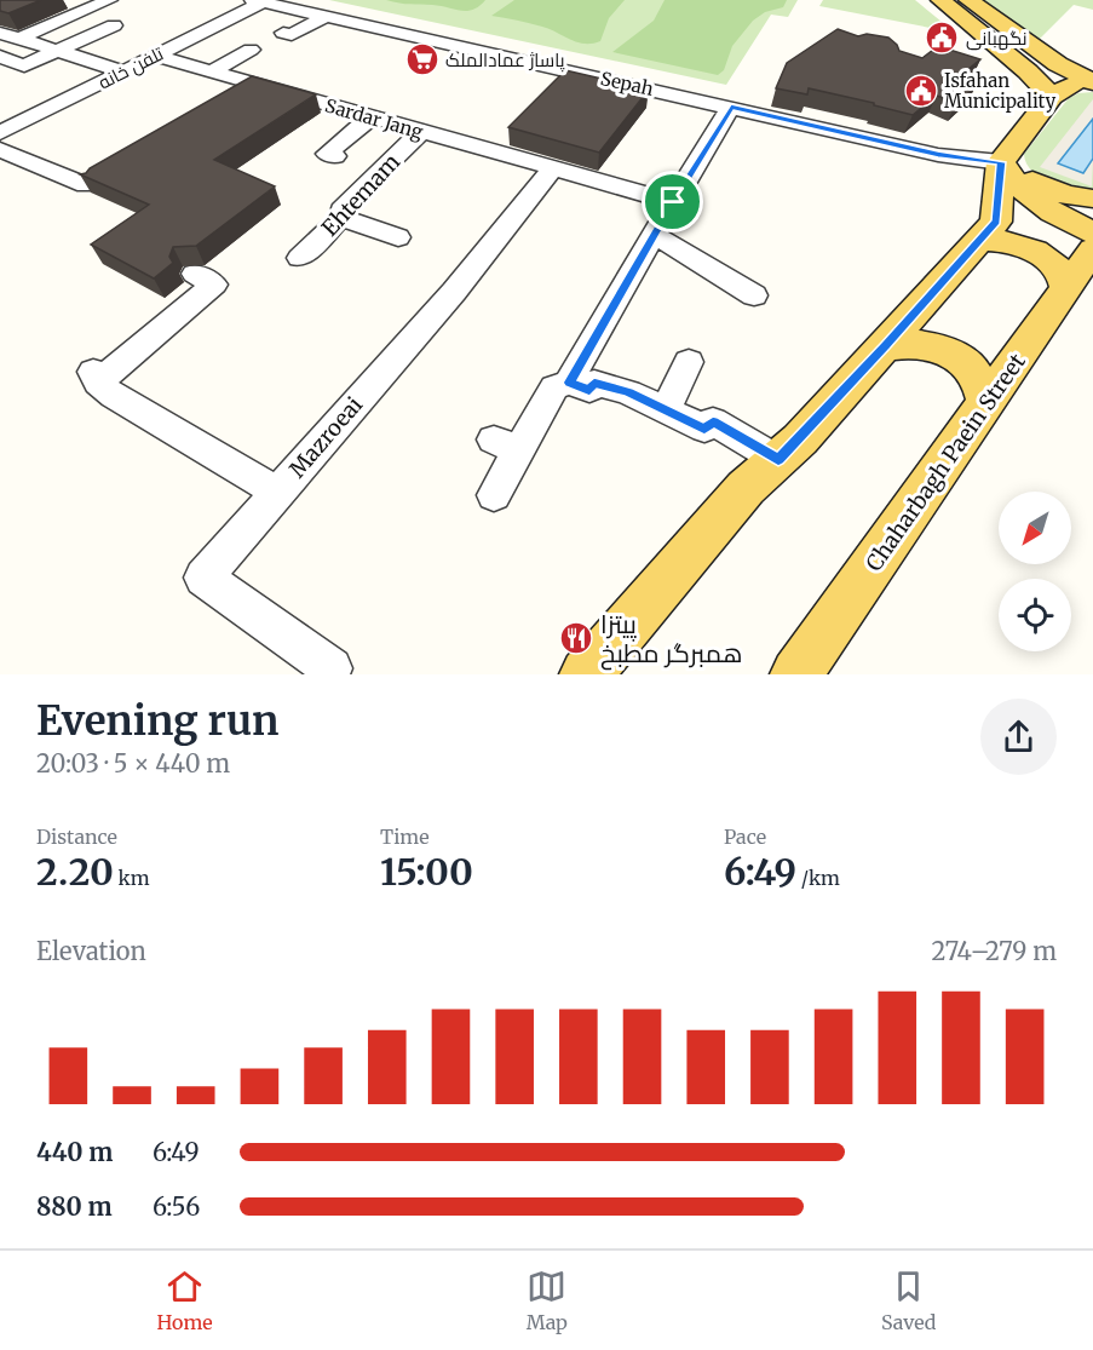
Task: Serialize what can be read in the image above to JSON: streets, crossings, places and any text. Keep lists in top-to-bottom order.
{
  "streets": {
    "main road": ["Chaharbagh Paein Street"],
    "street": [
      "تلفن خانه",
      "Sepah",
      "Sardar Jang",
      "Ehtemam",
      "Mazroeai"
    ]
  },
  "crossings": [
    ["تلفن خانه", "Sepah"],
    ["تلفن خانه", "Sardar Jang"],
    ["Sardar Jang", "Ehtemam"],
    ["Sardar Jang", "Mazroeai"]
  ],
  "places": {
    "public building": ["نگهبانی", "Isfahan Municipality"],
    "supermarket": ["پاساژ عمادالملک"],
    "restaurant": ["پیتزا همبرگر مطبخ"]
  },
  "north": "bottom left",
  "page": {
    "heading": ["Evening run", "20:03 · 5 × 440 m"],
    "stats": [
      ["Distance", "2.20 km"],
      ["Time", "15:00"],
      ["Pace", "6:49 /km"]
    ],
    "chart": ["Elevation", "274–279 m"],
    "list": [
      {
        "name": "440 m",
        "note": "6:49"
      },
      {
        "name": "880 m",
        "note": "6:56"
      }
    ],
    "tabs": ["Home", "Map", "Saved"]
  }
}
